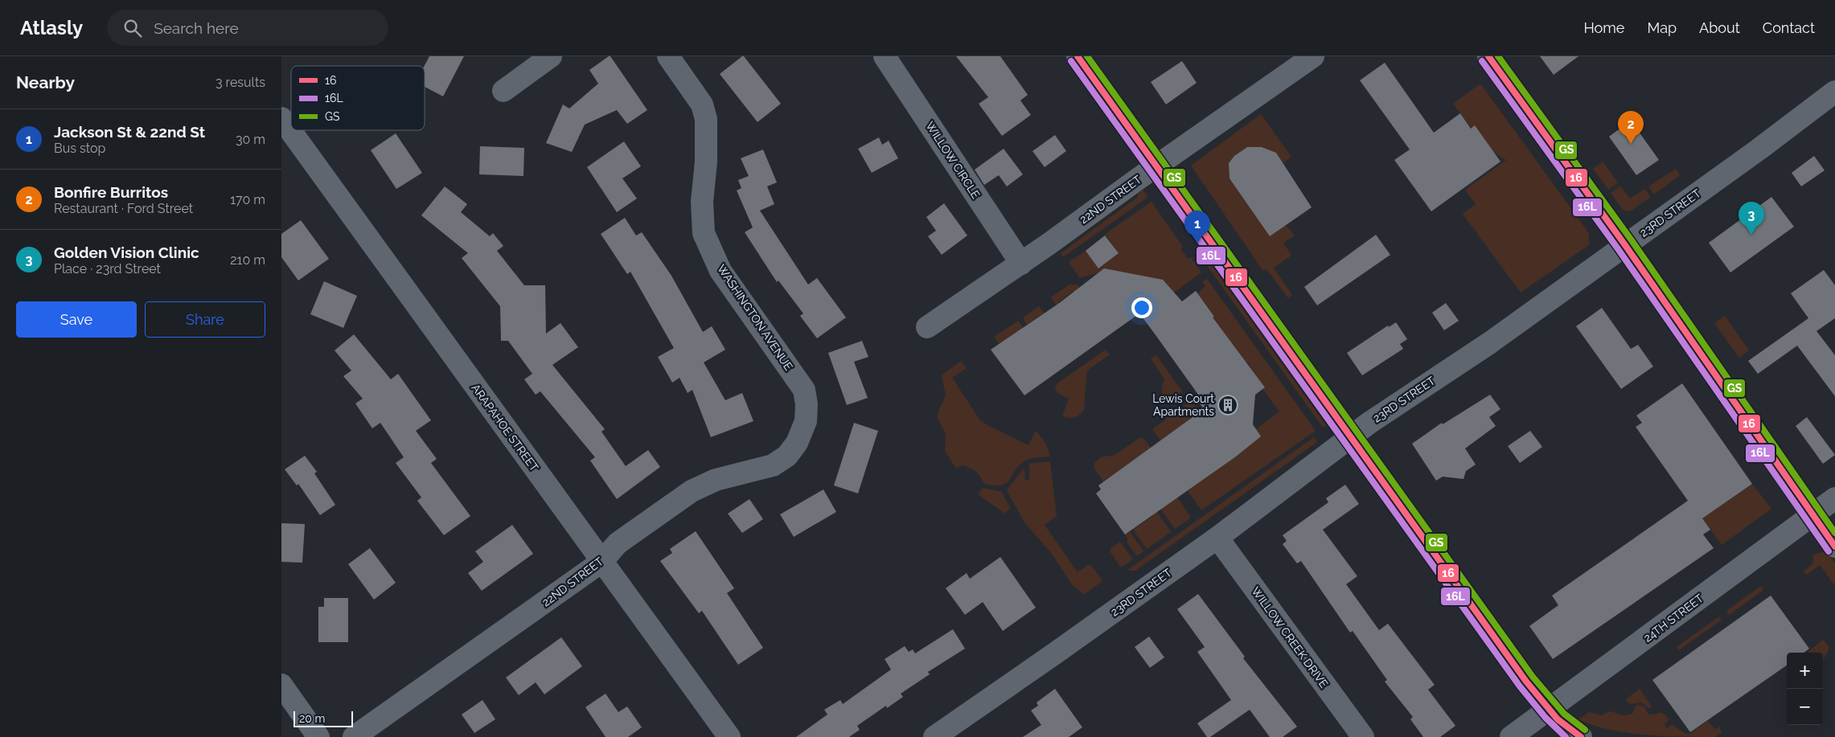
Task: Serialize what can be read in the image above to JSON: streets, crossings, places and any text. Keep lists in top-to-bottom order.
{
  "streets": {
    "street": [
      "WILLOW CIRCLE",
      "22ND STREET",
      "23RD STREET",
      "WASHINGTON AVENUE",
      "ARAPAHOE STREET",
      "24TH STREET",
      "WILLOW CREEK DRIVE"
    ]
  },
  "crossings": [
    ["WILLOW CIRCLE", "22ND STREET"],
    ["22ND STREET", "WASHINGTON AVENUE"],
    ["22ND STREET", "ARAPAHOE STREET"],
    ["23RD STREET", "WILLOW CREEK DRIVE"]
  ],
  "places": {
    "building": ["Lewis Court Apartments"]
  },
  "lines": ["transit line 16", "transit line GS", "transit line 16L"],
  "legend": ["16", "16L", "GS"],
  "scale_bar": "20 m",
  "page": {
    "header": "Atlasly",
    "search": "Search here",
    "nav": [
      "Home",
      "Map",
      "About",
      "Contact"
    ],
    "heading": ["Nearby", "3 results"],
    "list": [
      {
        "mark": "1",
        "name": "Jackson St & 22nd St",
        "note": "Bus stop",
        "value": "30 m"
      },
      {
        "mark": "2",
        "name": "Bonfire Burritos",
        "note": "Restaurant · Ford Street",
        "value": "170 m"
      },
      {
        "mark": "3",
        "name": "Golden Vision Clinic",
        "note": "Place · 23rd Street",
        "value": "210 m"
      }
    ],
    "pins": ["2", "3", "1"],
    "buttons": ["Save", "Share"],
    "map_buttons": ["+", "−"],
    "scale": "20 m"
  }
}
